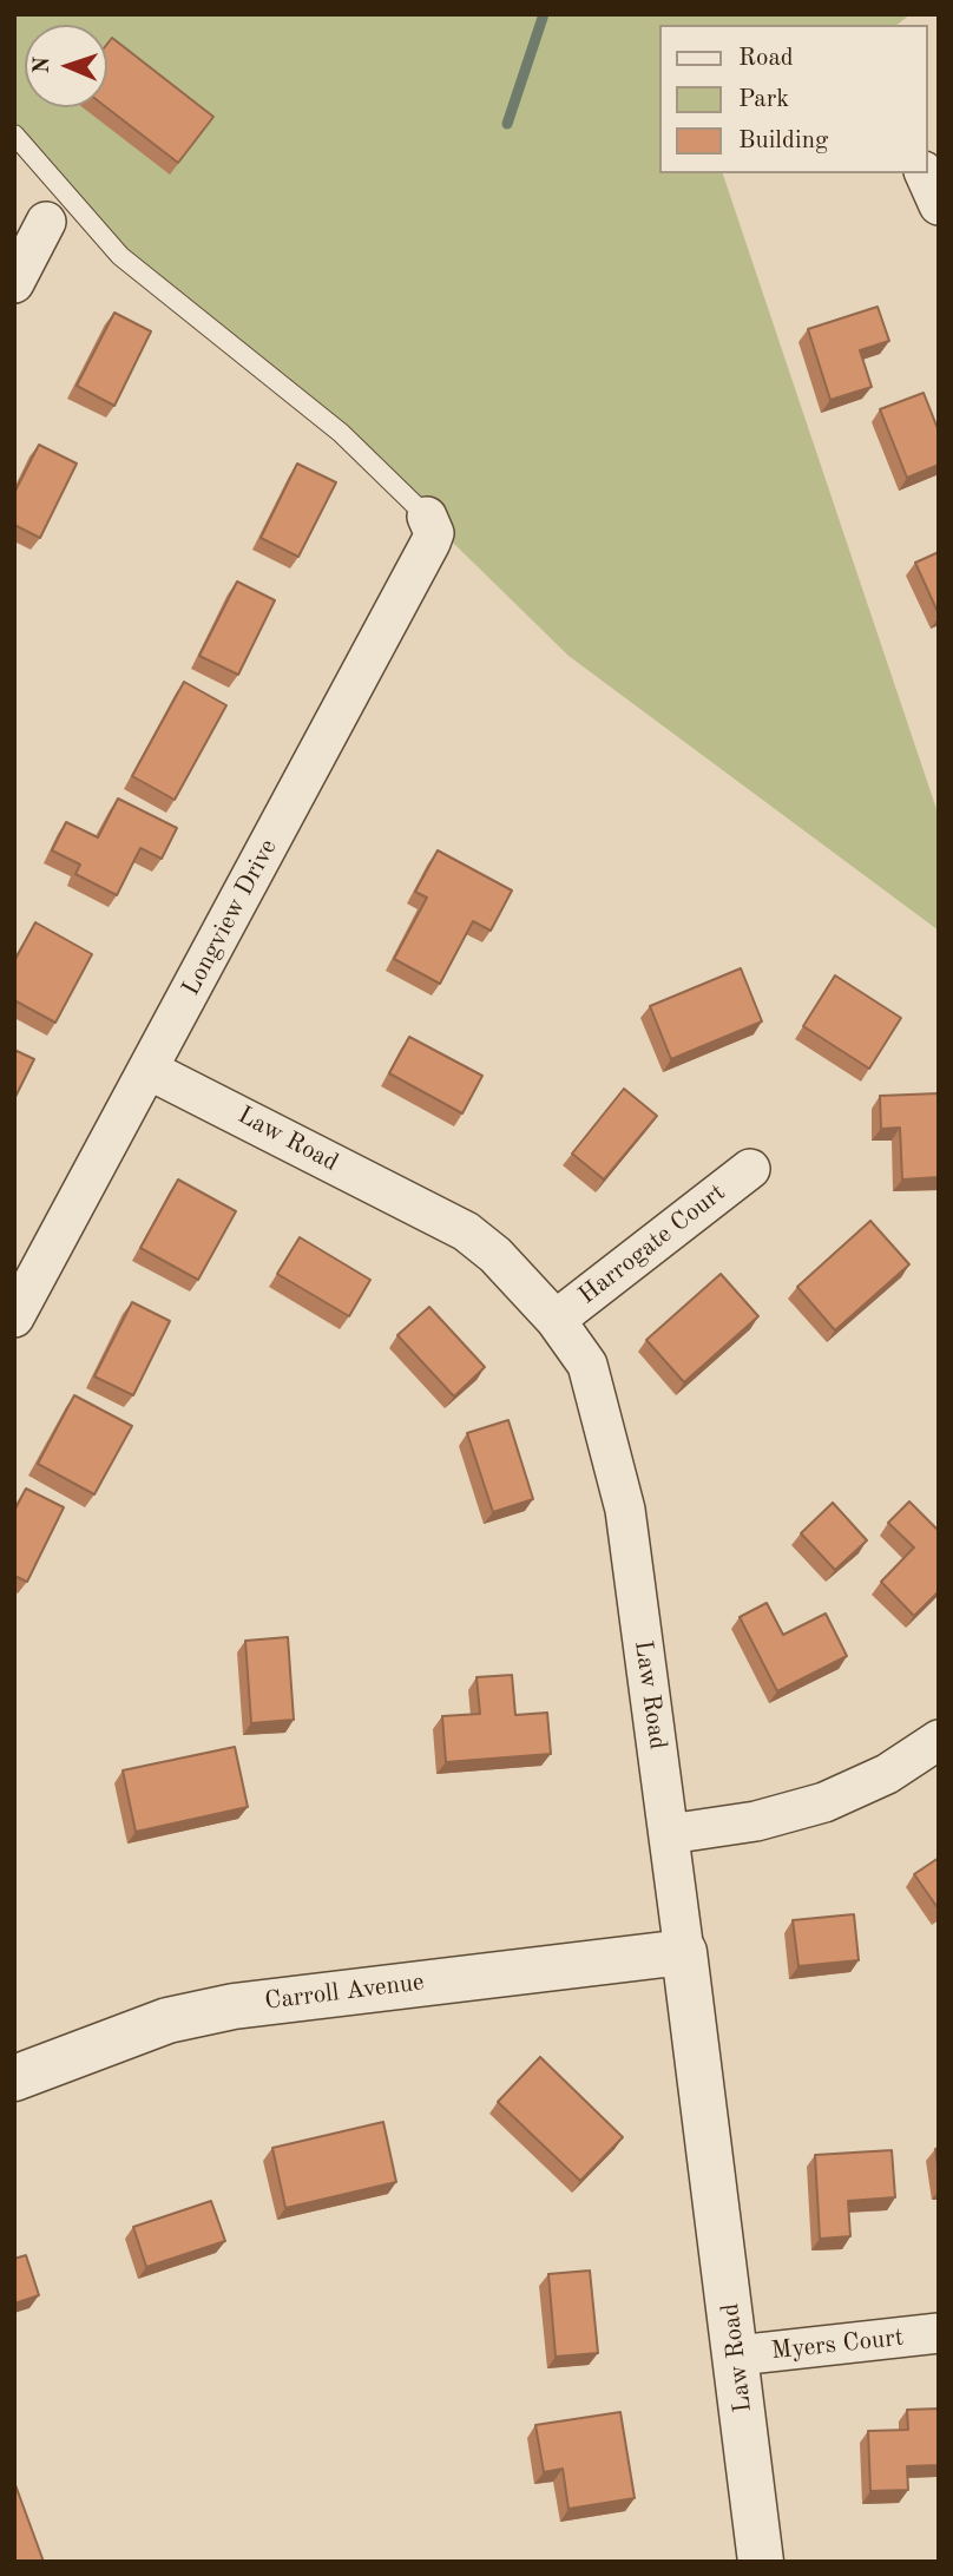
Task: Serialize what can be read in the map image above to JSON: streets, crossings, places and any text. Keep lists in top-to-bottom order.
{
  "streets": {
    "street": [
      "Longview Drive",
      "Law Road",
      "Harrogate Court",
      "Carroll Avenue",
      "Myers Court"
    ]
  },
  "crossings": [
    ["Longview Drive", "Law Road"],
    ["Law Road", "Harrogate Court"],
    ["Law Road", "Carroll Avenue"],
    ["Law Road", "Myers Court"]
  ],
  "legend": ["Road", "Park", "Building"],
  "north": "left"
}
